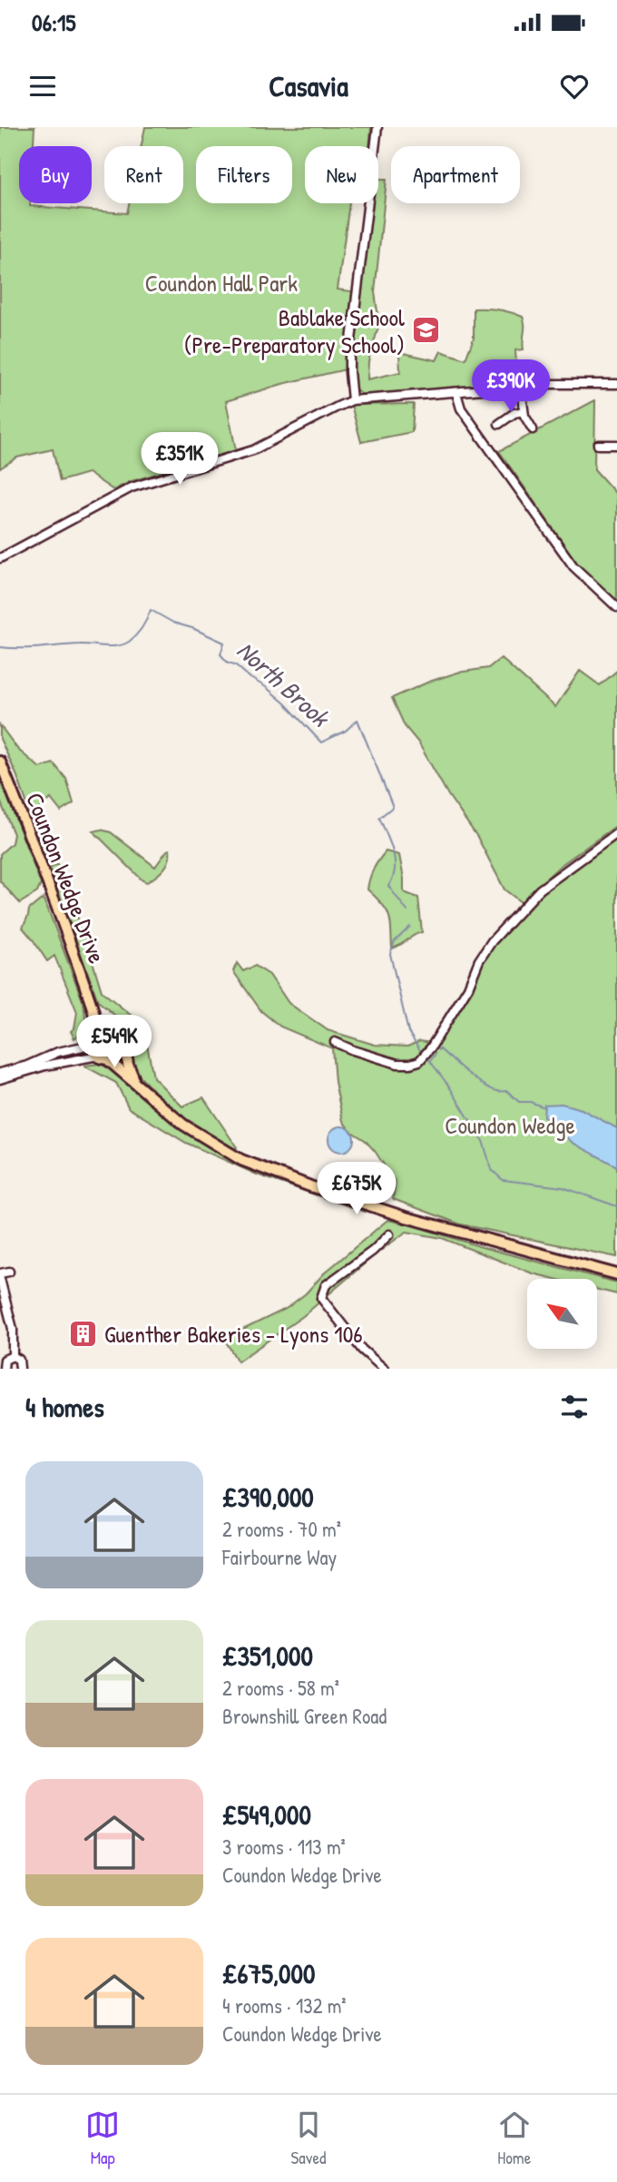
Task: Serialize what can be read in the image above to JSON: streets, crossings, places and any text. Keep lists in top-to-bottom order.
{
  "streets": {
    "main road": ["Coundon Wedge Drive"]
  },
  "water": ["North Brook"],
  "parks": ["Coundon Hall Park", "Coundon Wedge"],
  "places": {
    "school or university": ["Bablake School (Pre-Preparatory School)"],
    "building": ["Guenther Bakeries - Lyons 106"]
  },
  "north": "top left",
  "page": {
    "status": "06:15",
    "header": "Casavia",
    "chip": [
      "Buy",
      "Rent",
      "Filters",
      "New",
      "Apartment"
    ],
    "price": [
      "£390K",
      "£351K",
      "£549K",
      "£675K"
    ],
    "heading": "4 homes",
    "list": [
      {
        "name": "£390,000",
        "note": "2 rooms · 70 m² · Fairbourne Way"
      },
      {
        "name": "£351,000",
        "note": "2 rooms · 58 m² · Brownshill Green Road"
      },
      {
        "name": "£549,000",
        "note": "3 rooms · 113 m² · Coundon Wedge Drive"
      },
      {
        "name": "£675,000",
        "note": "4 rooms · 132 m² · Coundon Wedge Drive"
      }
    ],
    "tabs": ["Map", "Saved", "Home"]
  }
}
